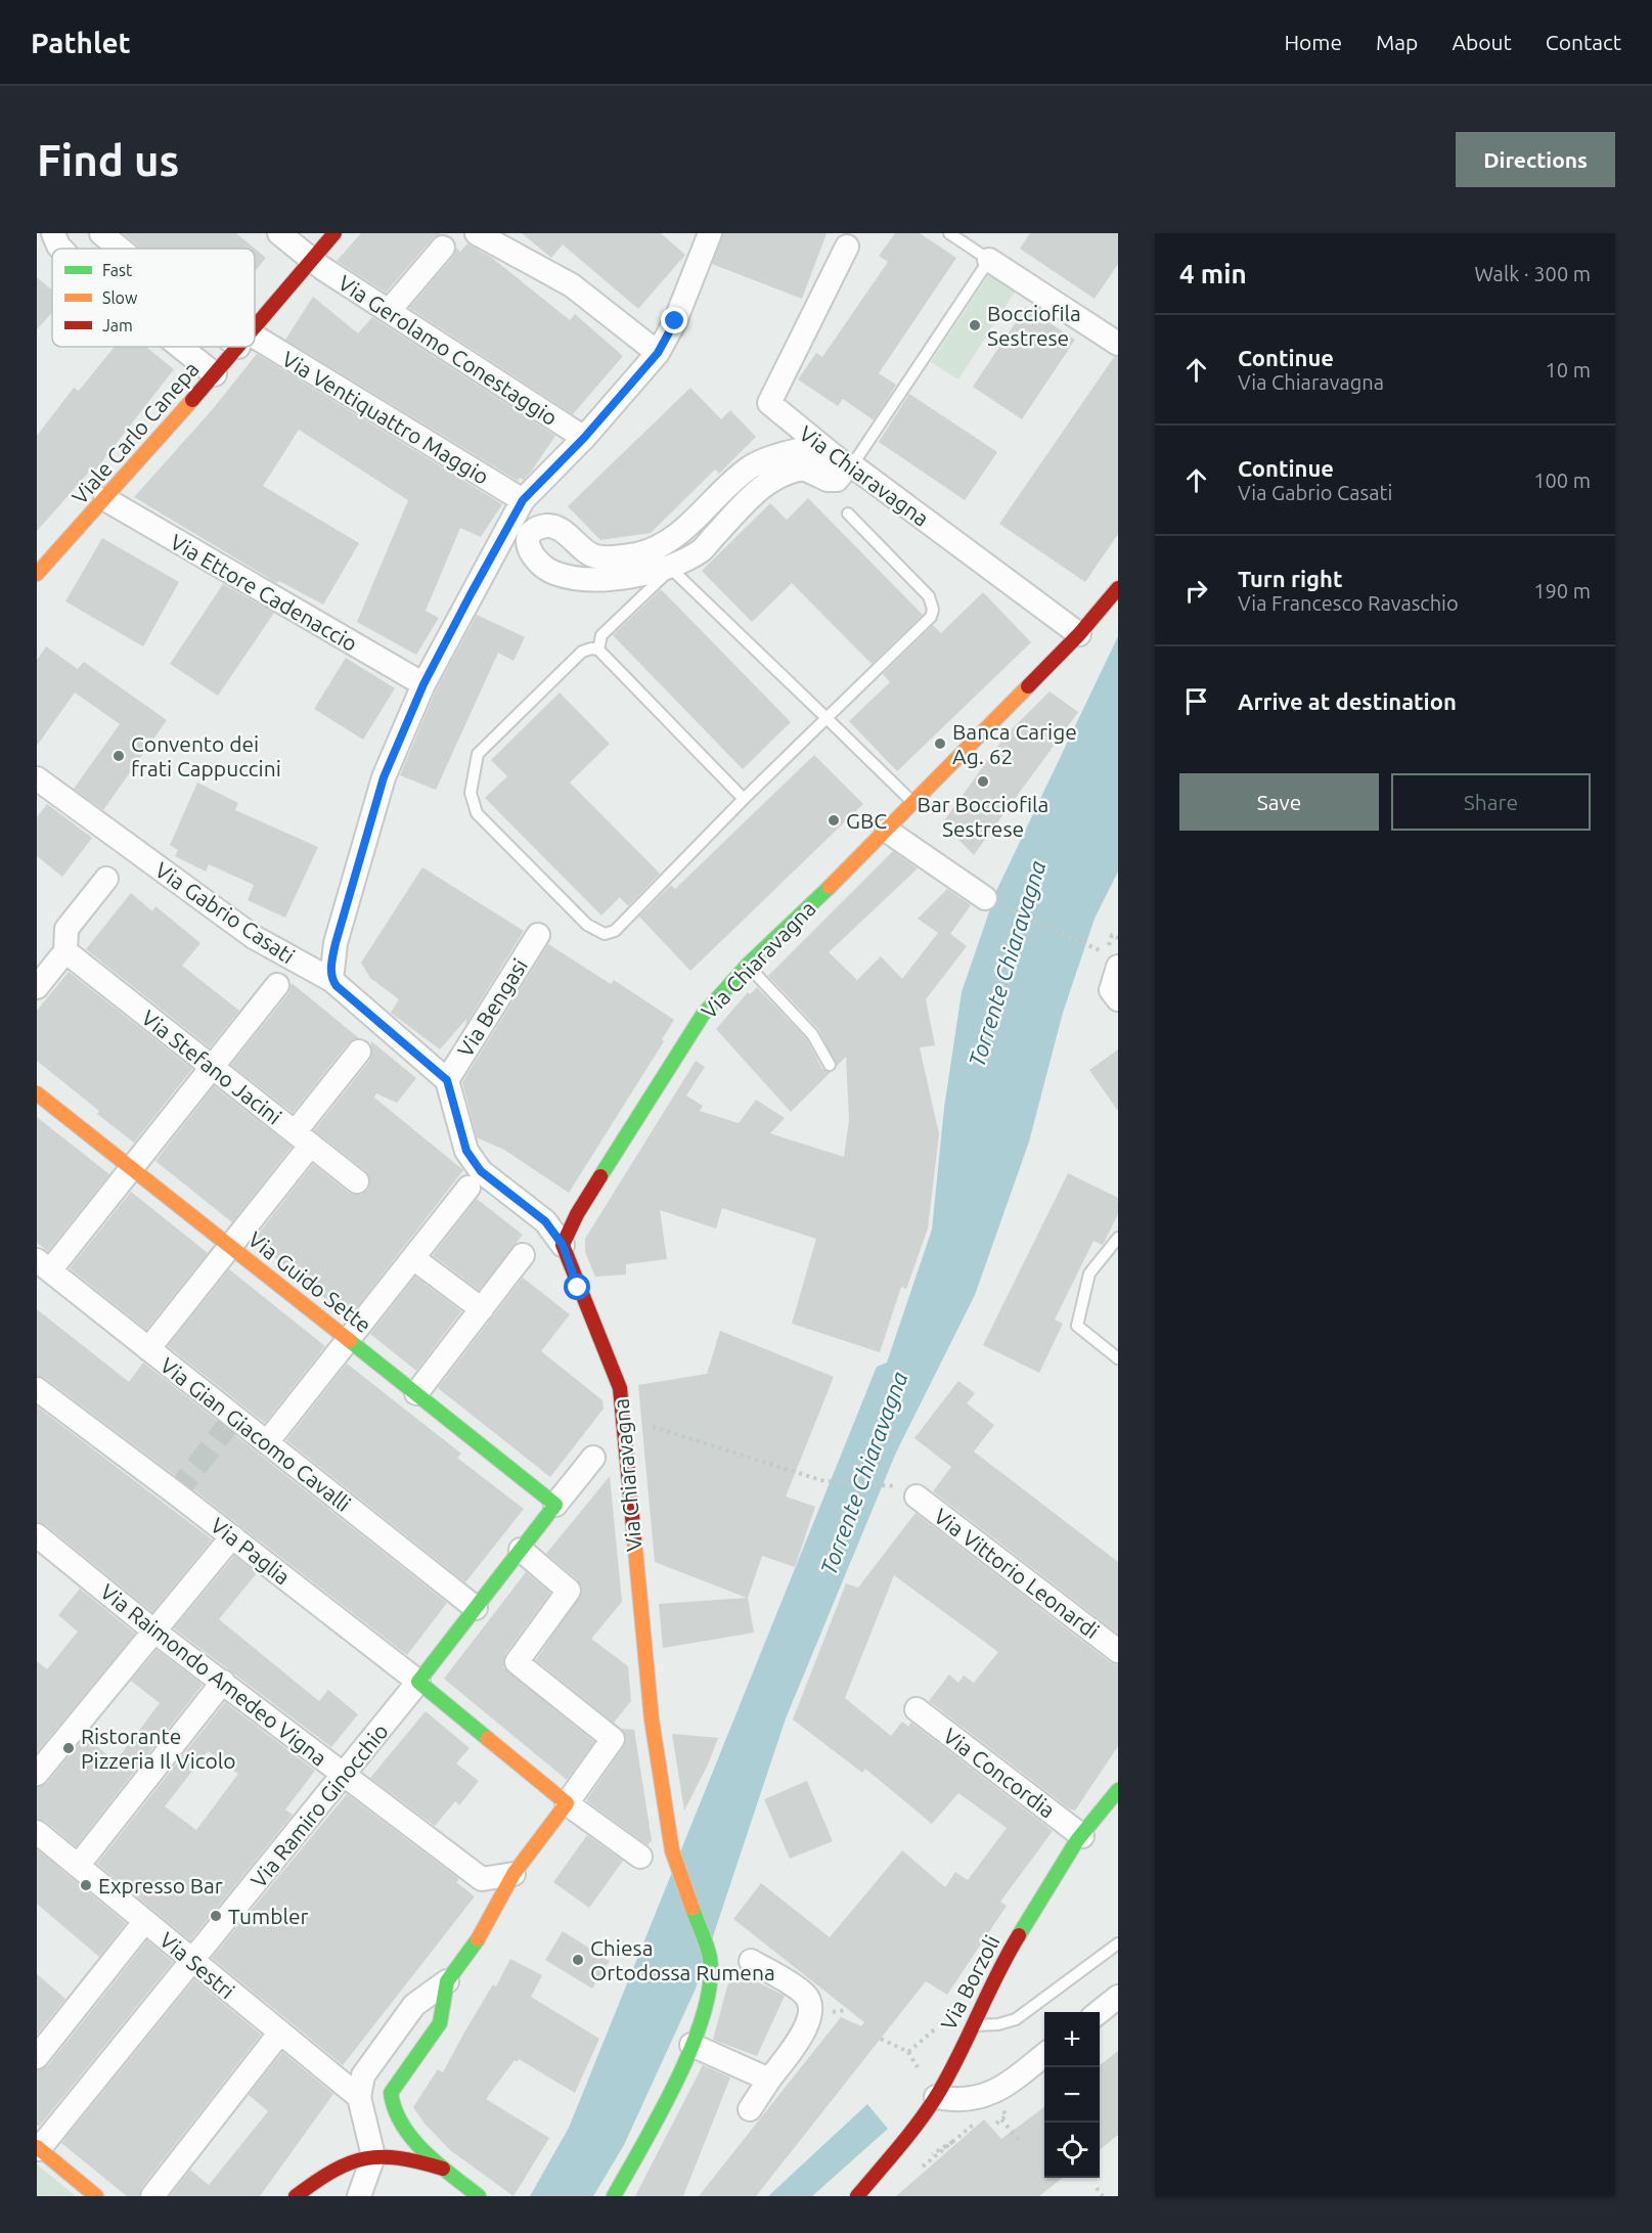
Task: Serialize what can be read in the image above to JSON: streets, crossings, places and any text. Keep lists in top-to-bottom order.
{
  "streets": {
    "main road": [
      "Viale Carlo Canepa",
      "Via Chiaravagna",
      "Via Guido Sette",
      "Via Paglia",
      "Via Ramiro Ginocchio",
      "Via Borzoli"
    ],
    "street": [
      "Via Gerolamo Conestaggio",
      "Via Ventiquattro Maggio",
      "Via Ettore Cadenaccio",
      "Via Gabrio Casati",
      "Via Bengasi",
      "Via Stefano Jacini",
      "Via Gian Giacomo Cavalli",
      "Via Vittorio Leonardi",
      "Via Raimondo Amedeo Vigna",
      "Via Concordia",
      "Via Sestri"
    ]
  },
  "crossings": [
    ["Via Gerolamo Conestaggio", "Viale Carlo Canepa"],
    ["Viale Carlo Canepa", "Via Ettore Cadenaccio"],
    ["Via Gabrio Casati", "Via Bengasi"],
    ["Via Guido Sette", "Via Ramiro Ginocchio"],
    ["Via Gian Giacomo Cavalli", "Via Ramiro Ginocchio"],
    ["Via Paglia", "Via Ramiro Ginocchio"],
    ["Via Raimondo Amedeo Vigna", "Via Ramiro Ginocchio"],
    ["Via Concordia", "Via Borzoli"],
    ["Via Ramiro Ginocchio", "Via Sestri"]
  ],
  "water": ["Torrente Chiaravagna"],
  "places": [
    "Bocciofila Sestrese",
    "Banca Carige Ag. 62",
    "Convento dei frati Cappuccini",
    "Bar Bocciofila Sestrese",
    "GBC",
    "Ristorante Pizzeria Il Vicolo",
    "Expresso Bar",
    "Tumbler",
    "Chiesa Ortodossa Rumena"
  ],
  "legend": ["Fast", "Slow", "Jam"],
  "page": {
    "header": "Pathlet",
    "nav": [
      "Home",
      "Map",
      "About",
      "Contact"
    ],
    "buttons": [
      "Directions",
      ["Save", "Share"]
    ],
    "title": "Find us",
    "heading": ["4 min", "Walk · 300 m"],
    "list": [
      ["Continue", "Via Chiaravagna", "10 m"],
      ["Continue", "Via Gabrio Casati", "100 m"],
      ["Turn right", "Via Francesco Ravaschio", "190 m"],
      "Arrive at destination"
    ],
    "map_buttons": ["+", "−"]
  }
}
